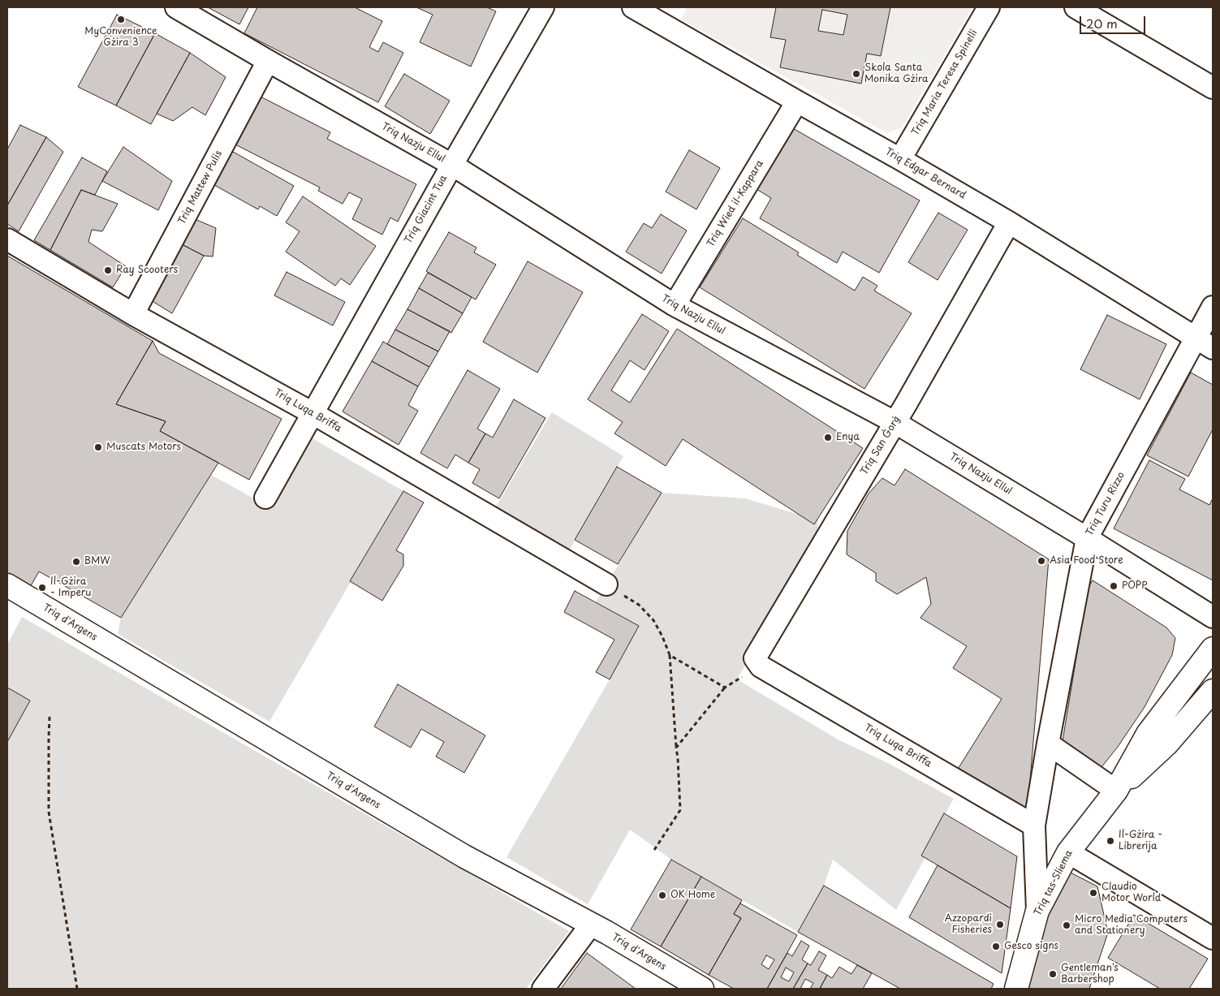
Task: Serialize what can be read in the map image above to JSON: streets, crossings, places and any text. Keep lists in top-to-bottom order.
{
  "streets": {
    "main road": ["Triq d'Argens", "Triq tas-Sliema"],
    "street": [
      "Triq Maria Teresa Spinelli",
      "Triq Nazju Ellul",
      "Triq Edgar Bernard",
      "Triq Mattew Pulis",
      "Triq Wied il-Kappara",
      "Triq Giacint Tua",
      "Triq Luqa Briffa",
      "Triq San Ġorġ",
      "Triq Turu Rizzo"
    ]
  },
  "crossings": [
    ["Triq Maria Teresa Spinelli", "Triq Edgar Bernard"],
    ["Triq Nazju Ellul", "Triq Mattew Pulis"],
    ["Triq Nazju Ellul", "Triq Wied il-Kappara"],
    ["Triq Nazju Ellul", "Triq Giacint Tua"],
    ["Triq Nazju Ellul", "Triq San Ġorġ"],
    ["Triq Nazju Ellul", "Triq Turu Rizzo"],
    ["Triq Edgar Bernard", "Triq Wied il-Kappara"],
    ["Triq Edgar Bernard", "Triq San Ġorġ"],
    ["Triq Edgar Bernard", "Triq Turu Rizzo"],
    ["Triq Mattew Pulis", "Triq Luqa Briffa"],
    ["Triq Giacint Tua", "Triq Luqa Briffa"],
    ["Triq Luqa Briffa", "Triq San Ġorġ"],
    ["Triq Luqa Briffa", "Triq Turu Rizzo"],
    ["Triq Turu Rizzo", "Triq tas-Sliema"]
  ],
  "places": [
    "MyConvenience Gżira 3",
    "Skola Santa Monika Gżira",
    "Ray Scooters",
    "Enya",
    "Muscats Motors",
    "Asia Food Store",
    "BMW",
    "POPP",
    "Il-Gżira - Imperu",
    "Il-Gżira - Librerija",
    "Claudio Motor World",
    "OK Home",
    "Azzopardi Fisheries",
    "Micro Media Computers and Stationery",
    "Gesco signs",
    "Gentleman's Barbershop"
  ],
  "scale_bar": "20 m"
}
